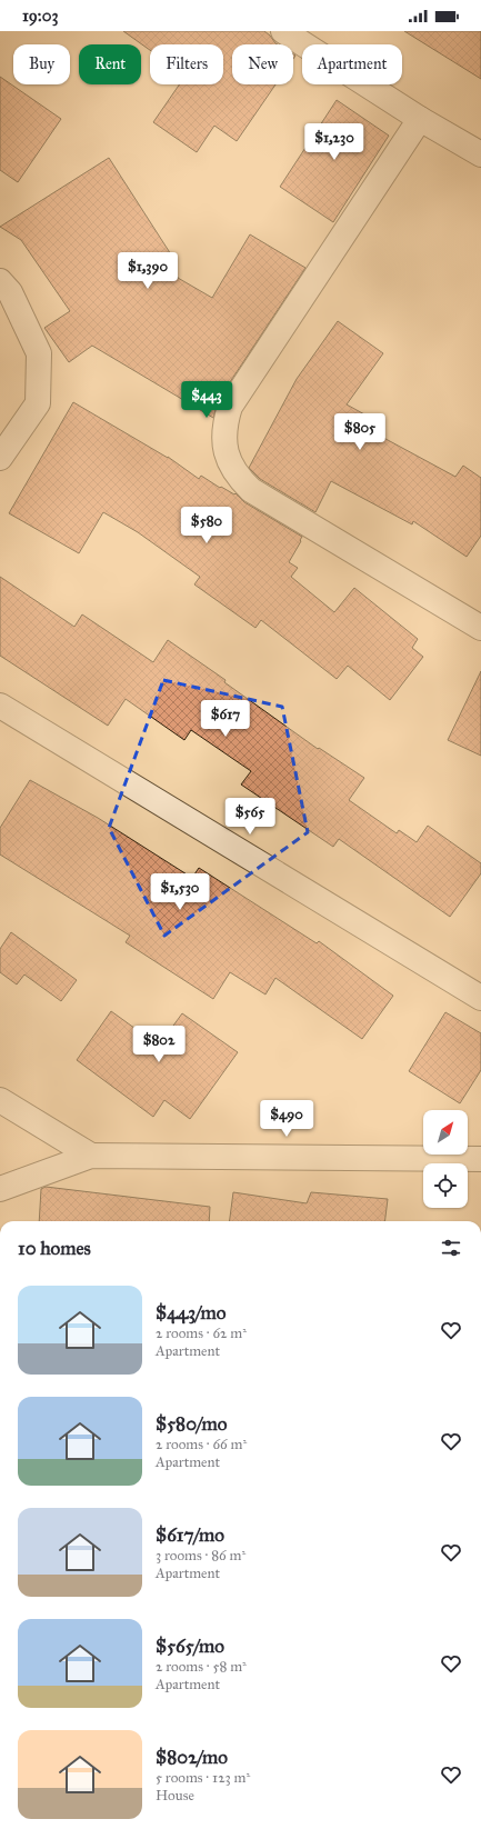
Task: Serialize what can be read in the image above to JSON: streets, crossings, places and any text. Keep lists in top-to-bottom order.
{
  "north": "top right",
  "page": {
    "status": "19:03",
    "chip": [
      "Buy",
      "Rent",
      "Filters",
      "New",
      "Apartment"
    ],
    "price": [
      "$1,230",
      "$1,390",
      "$443",
      "$805",
      "$580",
      "$617",
      "$565",
      "$1,530",
      "$802",
      "$490"
    ],
    "heading": "10 homes",
    "list": [
      {
        "name": "$443/mo",
        "note": "2 rooms · 62 m² · Apartment"
      },
      {
        "name": "$580/mo",
        "note": "2 rooms · 66 m² · Apartment"
      },
      {
        "name": "$617/mo",
        "note": "3 rooms · 86 m² · Apartment"
      },
      {
        "name": "$565/mo",
        "note": "2 rooms · 58 m² · Apartment"
      },
      {
        "name": "$802/mo",
        "note": "5 rooms · 123 m² · House"
      }
    ]
  }
}
